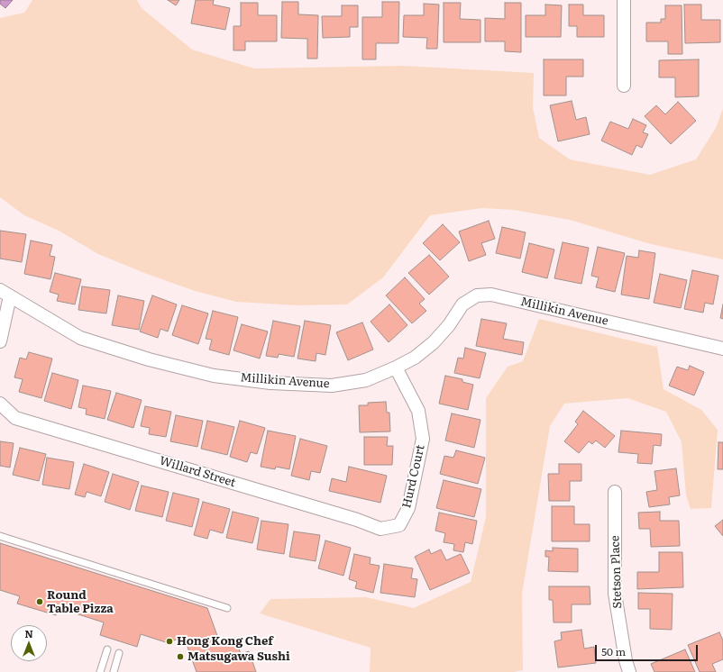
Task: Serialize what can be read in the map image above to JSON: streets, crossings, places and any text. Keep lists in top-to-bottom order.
{
  "streets": {
    "street": [
      "Millikin Avenue",
      "Willard Street",
      "Hurd Court",
      "Stetson Place"
    ]
  },
  "crossings": [
    ["Millikin Avenue", "Hurd Court"],
    ["Willard Street", "Hurd Court"]
  ],
  "places": ["Round Table Pizza", "Hong Kong Chef", "Matsugawa Sushi"],
  "scale_bar": "50 m",
  "north": "top"
}
